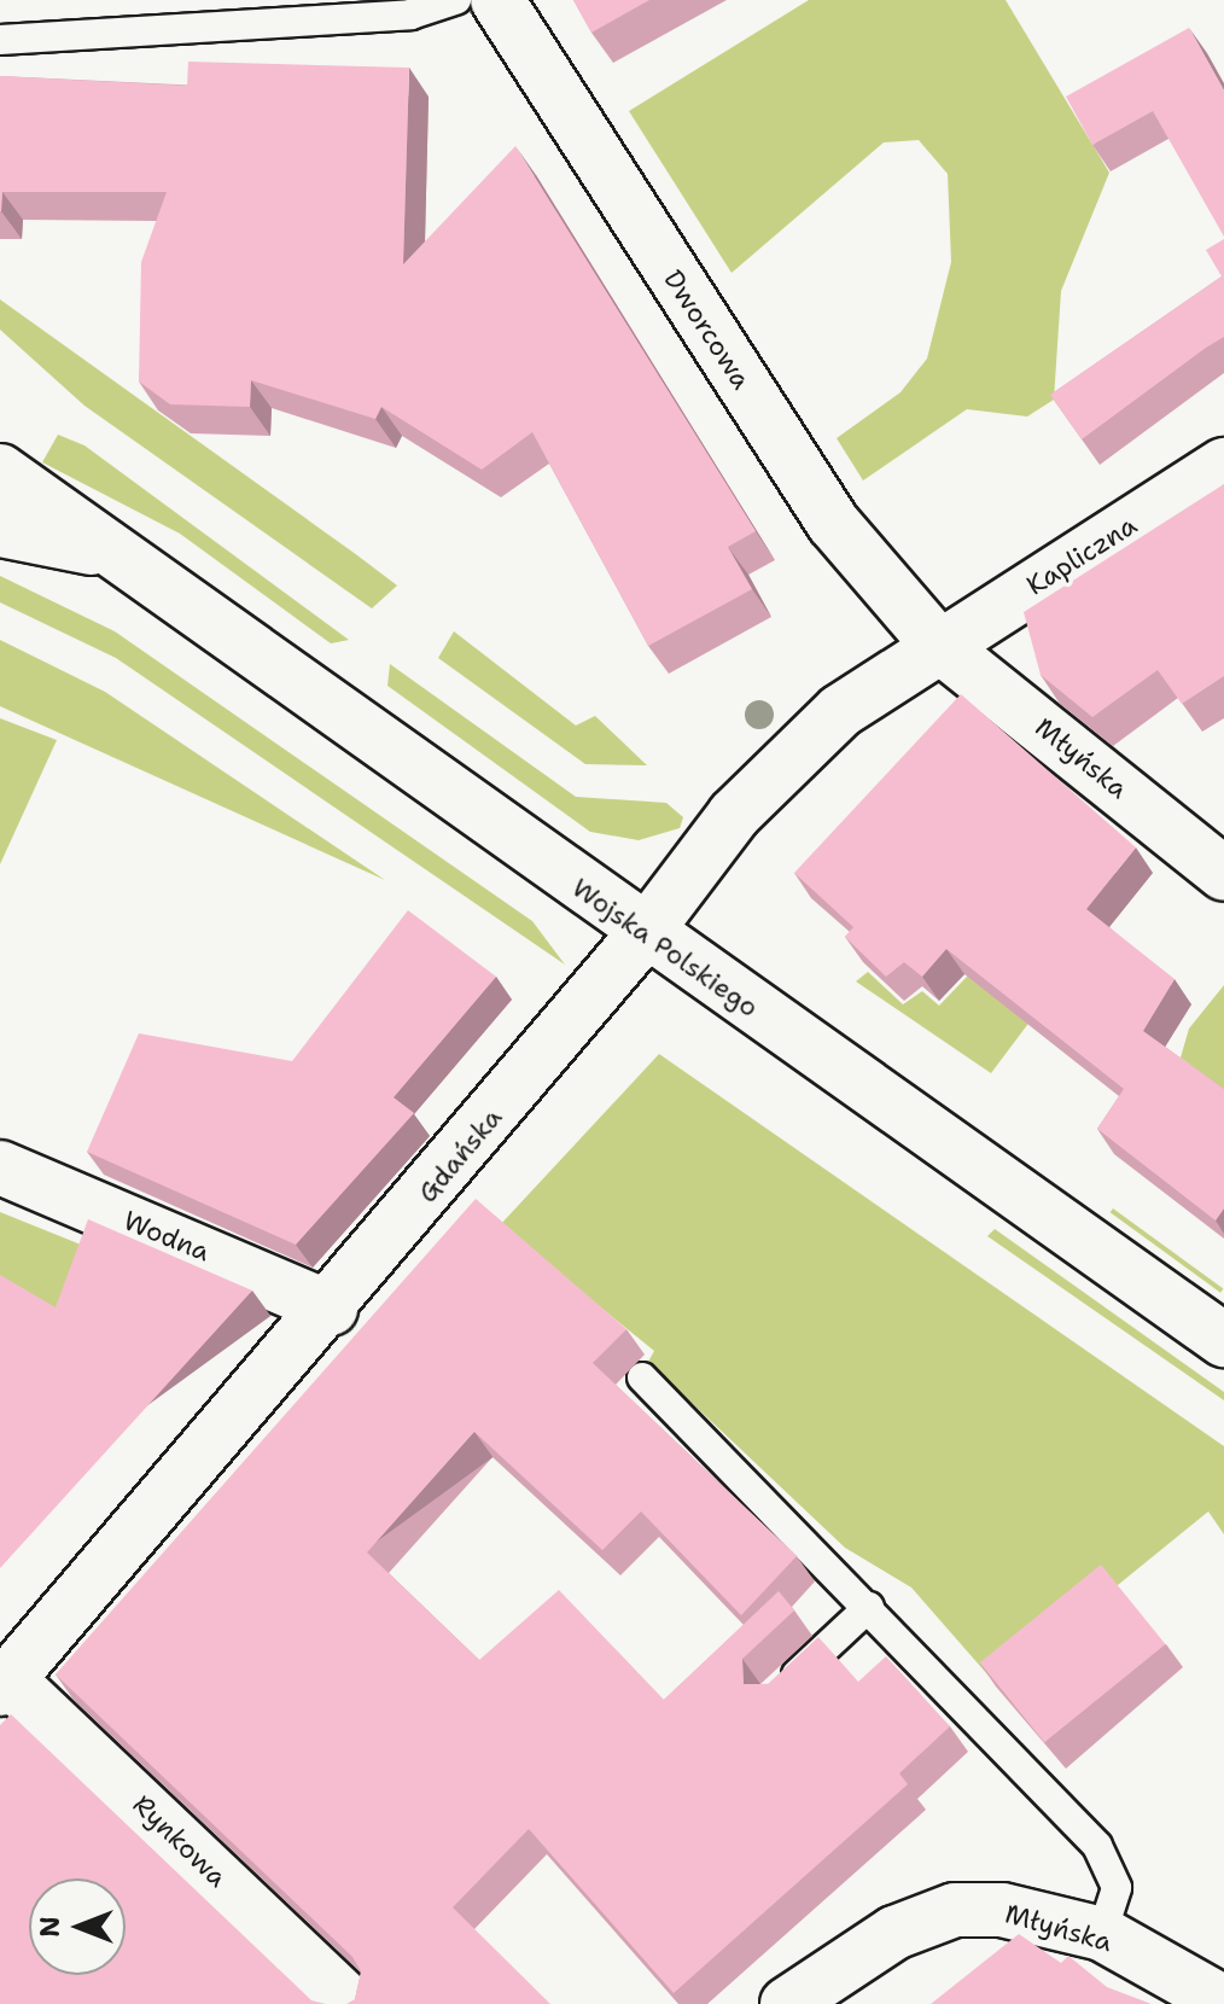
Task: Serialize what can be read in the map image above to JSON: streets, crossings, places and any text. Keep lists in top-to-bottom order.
{
  "streets": {
    "street": [
      "Dworcowa",
      "Kapliczna",
      "Młyńska",
      "Wojska Polskiego",
      "Gdańska",
      "Wodna",
      "Rynkowa"
    ]
  },
  "crossings": [
    ["Dworcowa", "Kapliczna"],
    ["Dworcowa", "Młyńska"],
    ["Dworcowa", "Gdańska"],
    ["Kapliczna", "Młyńska"],
    ["Kapliczna", "Gdańska"],
    ["Młyńska", "Gdańska"],
    ["Wojska Polskiego", "Gdańska"],
    ["Gdańska", "Wodna"],
    ["Gdańska", "Rynkowa"]
  ],
  "north": "left"
}
